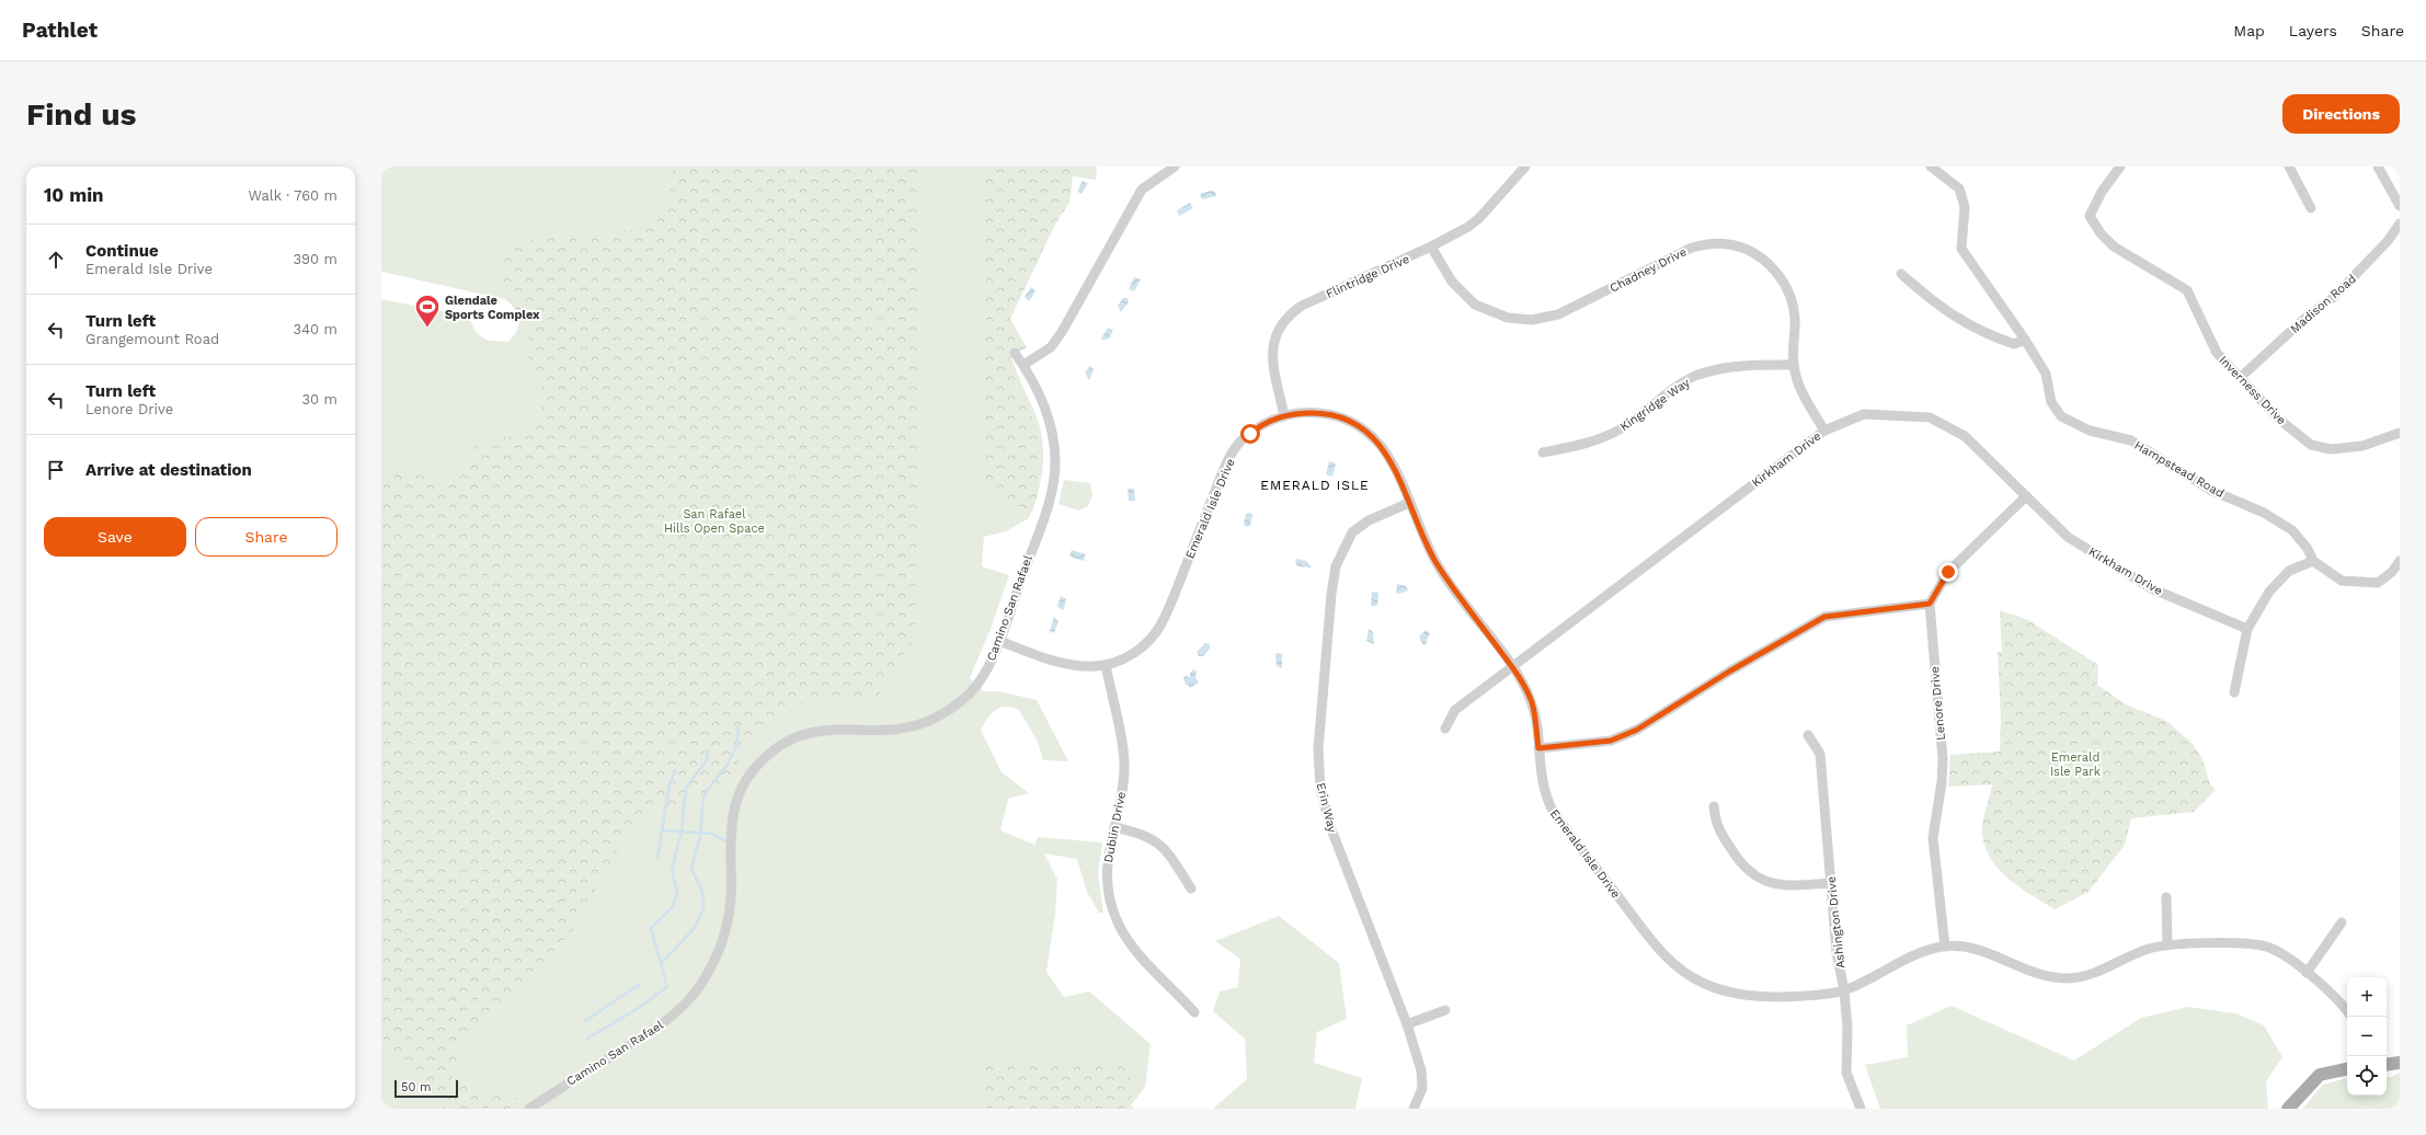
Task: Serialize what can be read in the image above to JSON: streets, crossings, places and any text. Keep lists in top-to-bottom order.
{
  "streets": {
    "street": [
      "Chadney Drive",
      "Flintridge Drive",
      "Madison Road",
      "Inverness Drive",
      "Kingridge Way",
      "Kirkham Drive",
      "Hampstead Road",
      "Emerald Isle Drive",
      "Camino San Rafael",
      "Lenore Drive",
      "Erin Way",
      "Dublin Drive",
      "Ashington Drive"
    ]
  },
  "crossings": [
    ["Chadney Drive", "Flintridge Drive"],
    ["Chadney Drive", "Kingridge Way"],
    ["Chadney Drive", "Kirkham Drive"],
    ["Flintridge Drive", "Emerald Isle Drive"],
    ["Madison Road", "Inverness Drive"],
    ["Kirkham Drive", "Emerald Isle Drive"],
    ["Emerald Isle Drive", "Camino San Rafael"],
    ["Emerald Isle Drive", "Lenore Drive"],
    ["Emerald Isle Drive", "Erin Way"],
    ["Emerald Isle Drive", "Dublin Drive"],
    ["Emerald Isle Drive", "Ashington Drive"]
  ],
  "districts": ["EMERALD ISLE"],
  "parks": ["San Rafael Hills Open Space", "Emerald Isle Park"],
  "places": {
    "sports": ["Glendale Sports Complex"]
  },
  "scale_bar": "50 m",
  "page": {
    "header": "Pathlet",
    "nav": ["Map", "Layers", "Share"],
    "buttons": [
      "Directions",
      ["Save", "Share"]
    ],
    "title": "Find us",
    "heading": ["10 min", "Walk · 760 m"],
    "list": [
      ["Continue", "Emerald Isle Drive", "390 m"],
      ["Turn left", "Grangemount Road", "340 m"],
      ["Turn left", "Lenore Drive", "30 m"],
      "Arrive at destination"
    ],
    "map_buttons": ["+", "−"],
    "scale": "50 m"
  }
}
